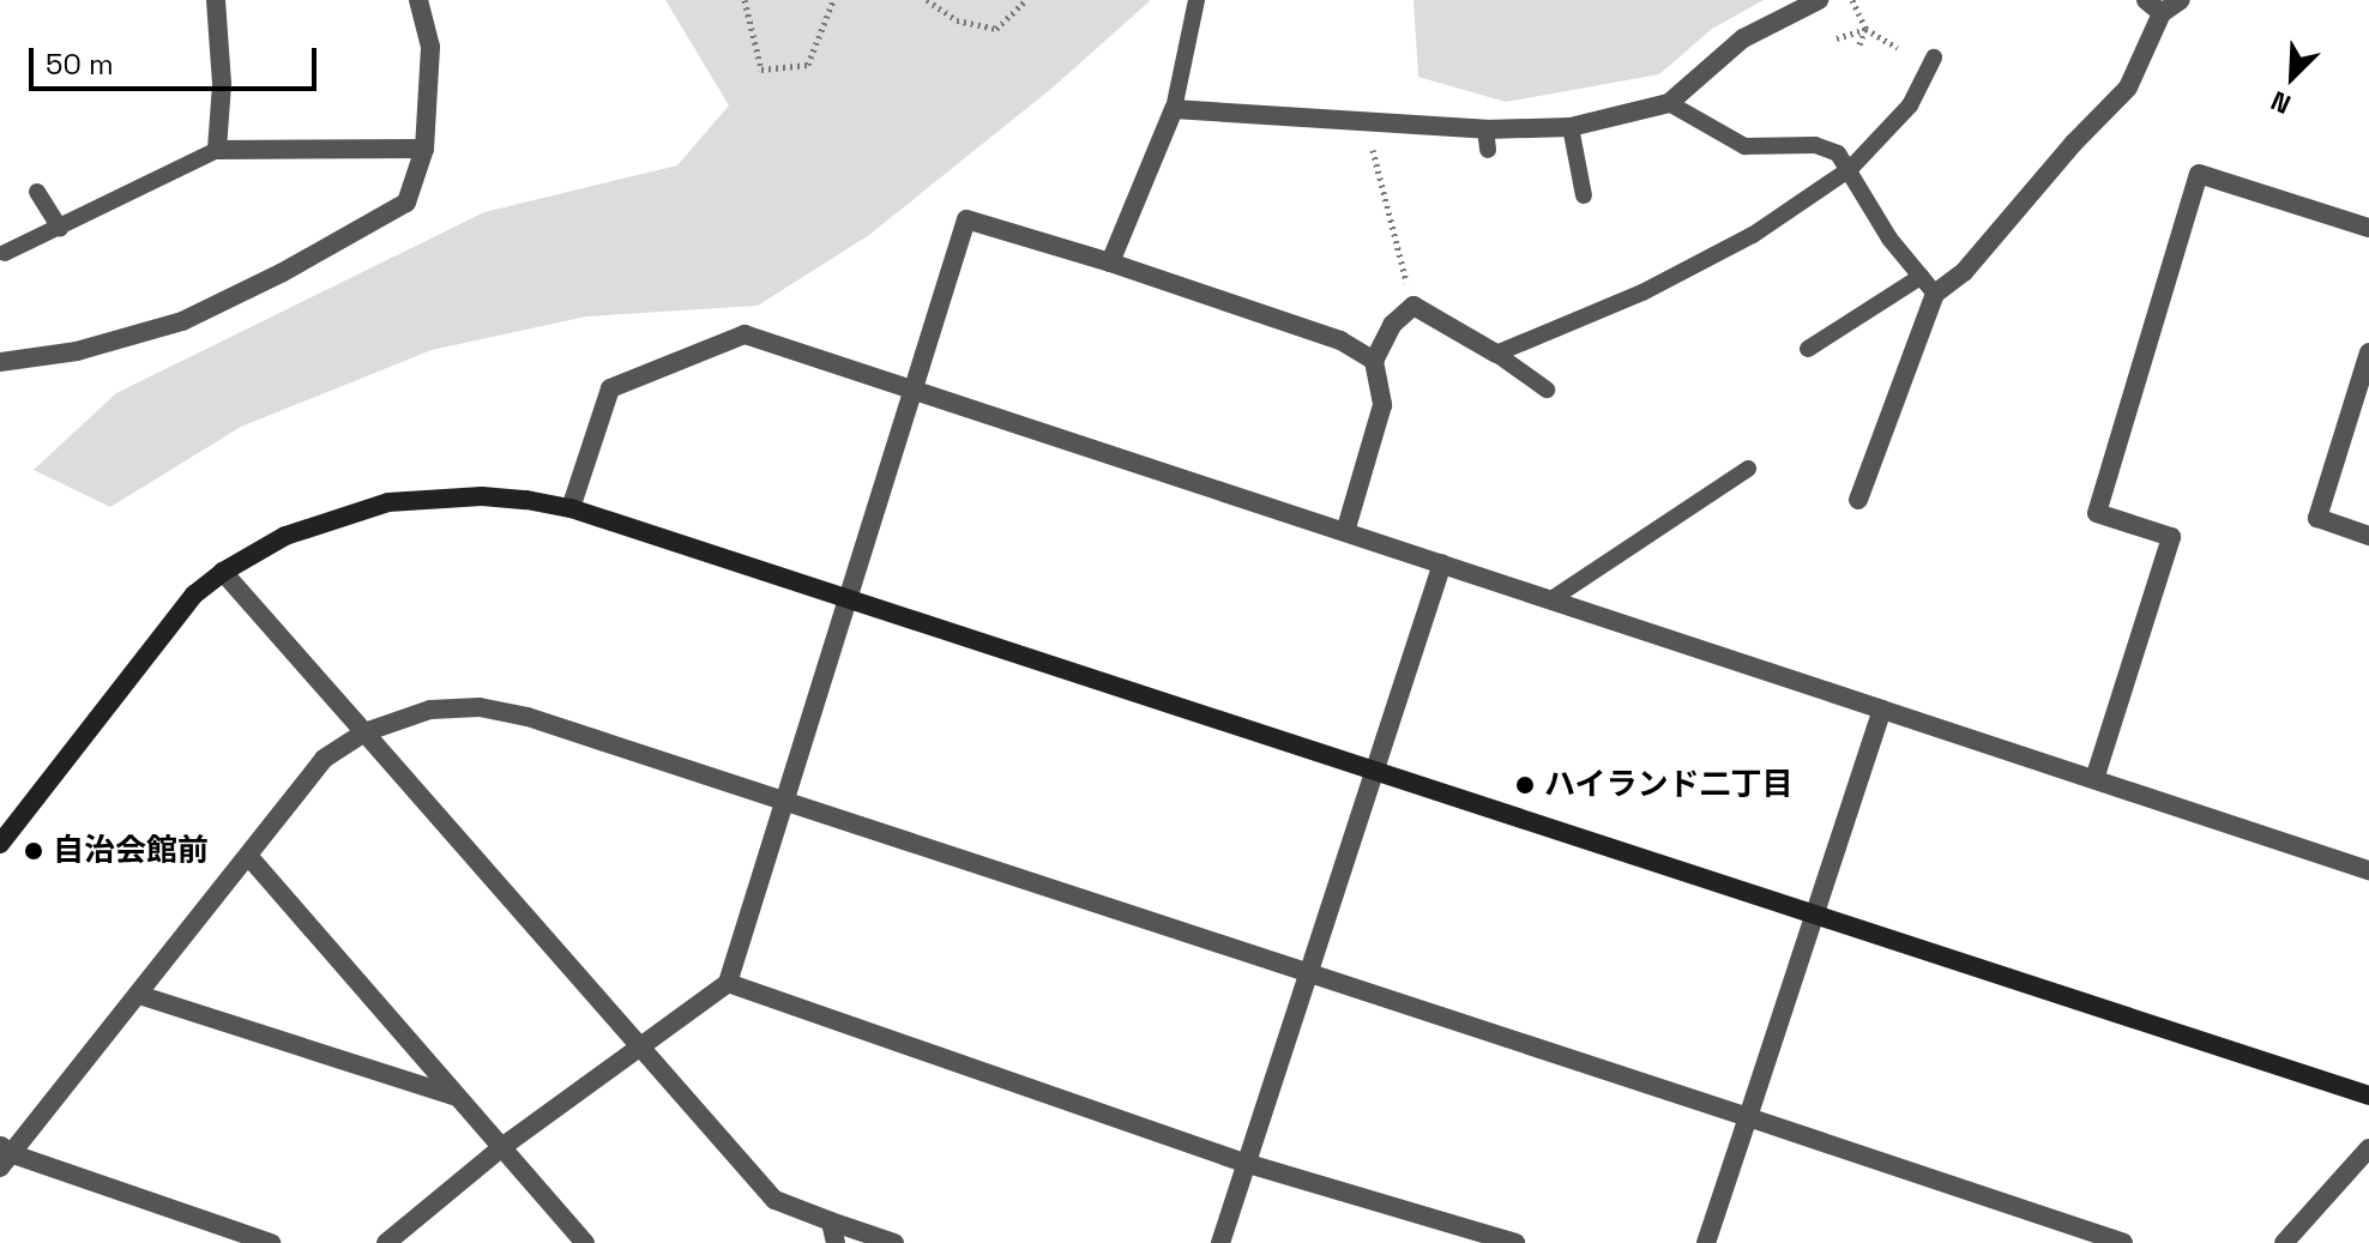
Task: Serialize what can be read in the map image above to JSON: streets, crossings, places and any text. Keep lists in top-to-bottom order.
{
  "places": ["ハイランド二丁目", "自治会館前"],
  "scale_bar": "50 m",
  "north": "bottom left"
}
